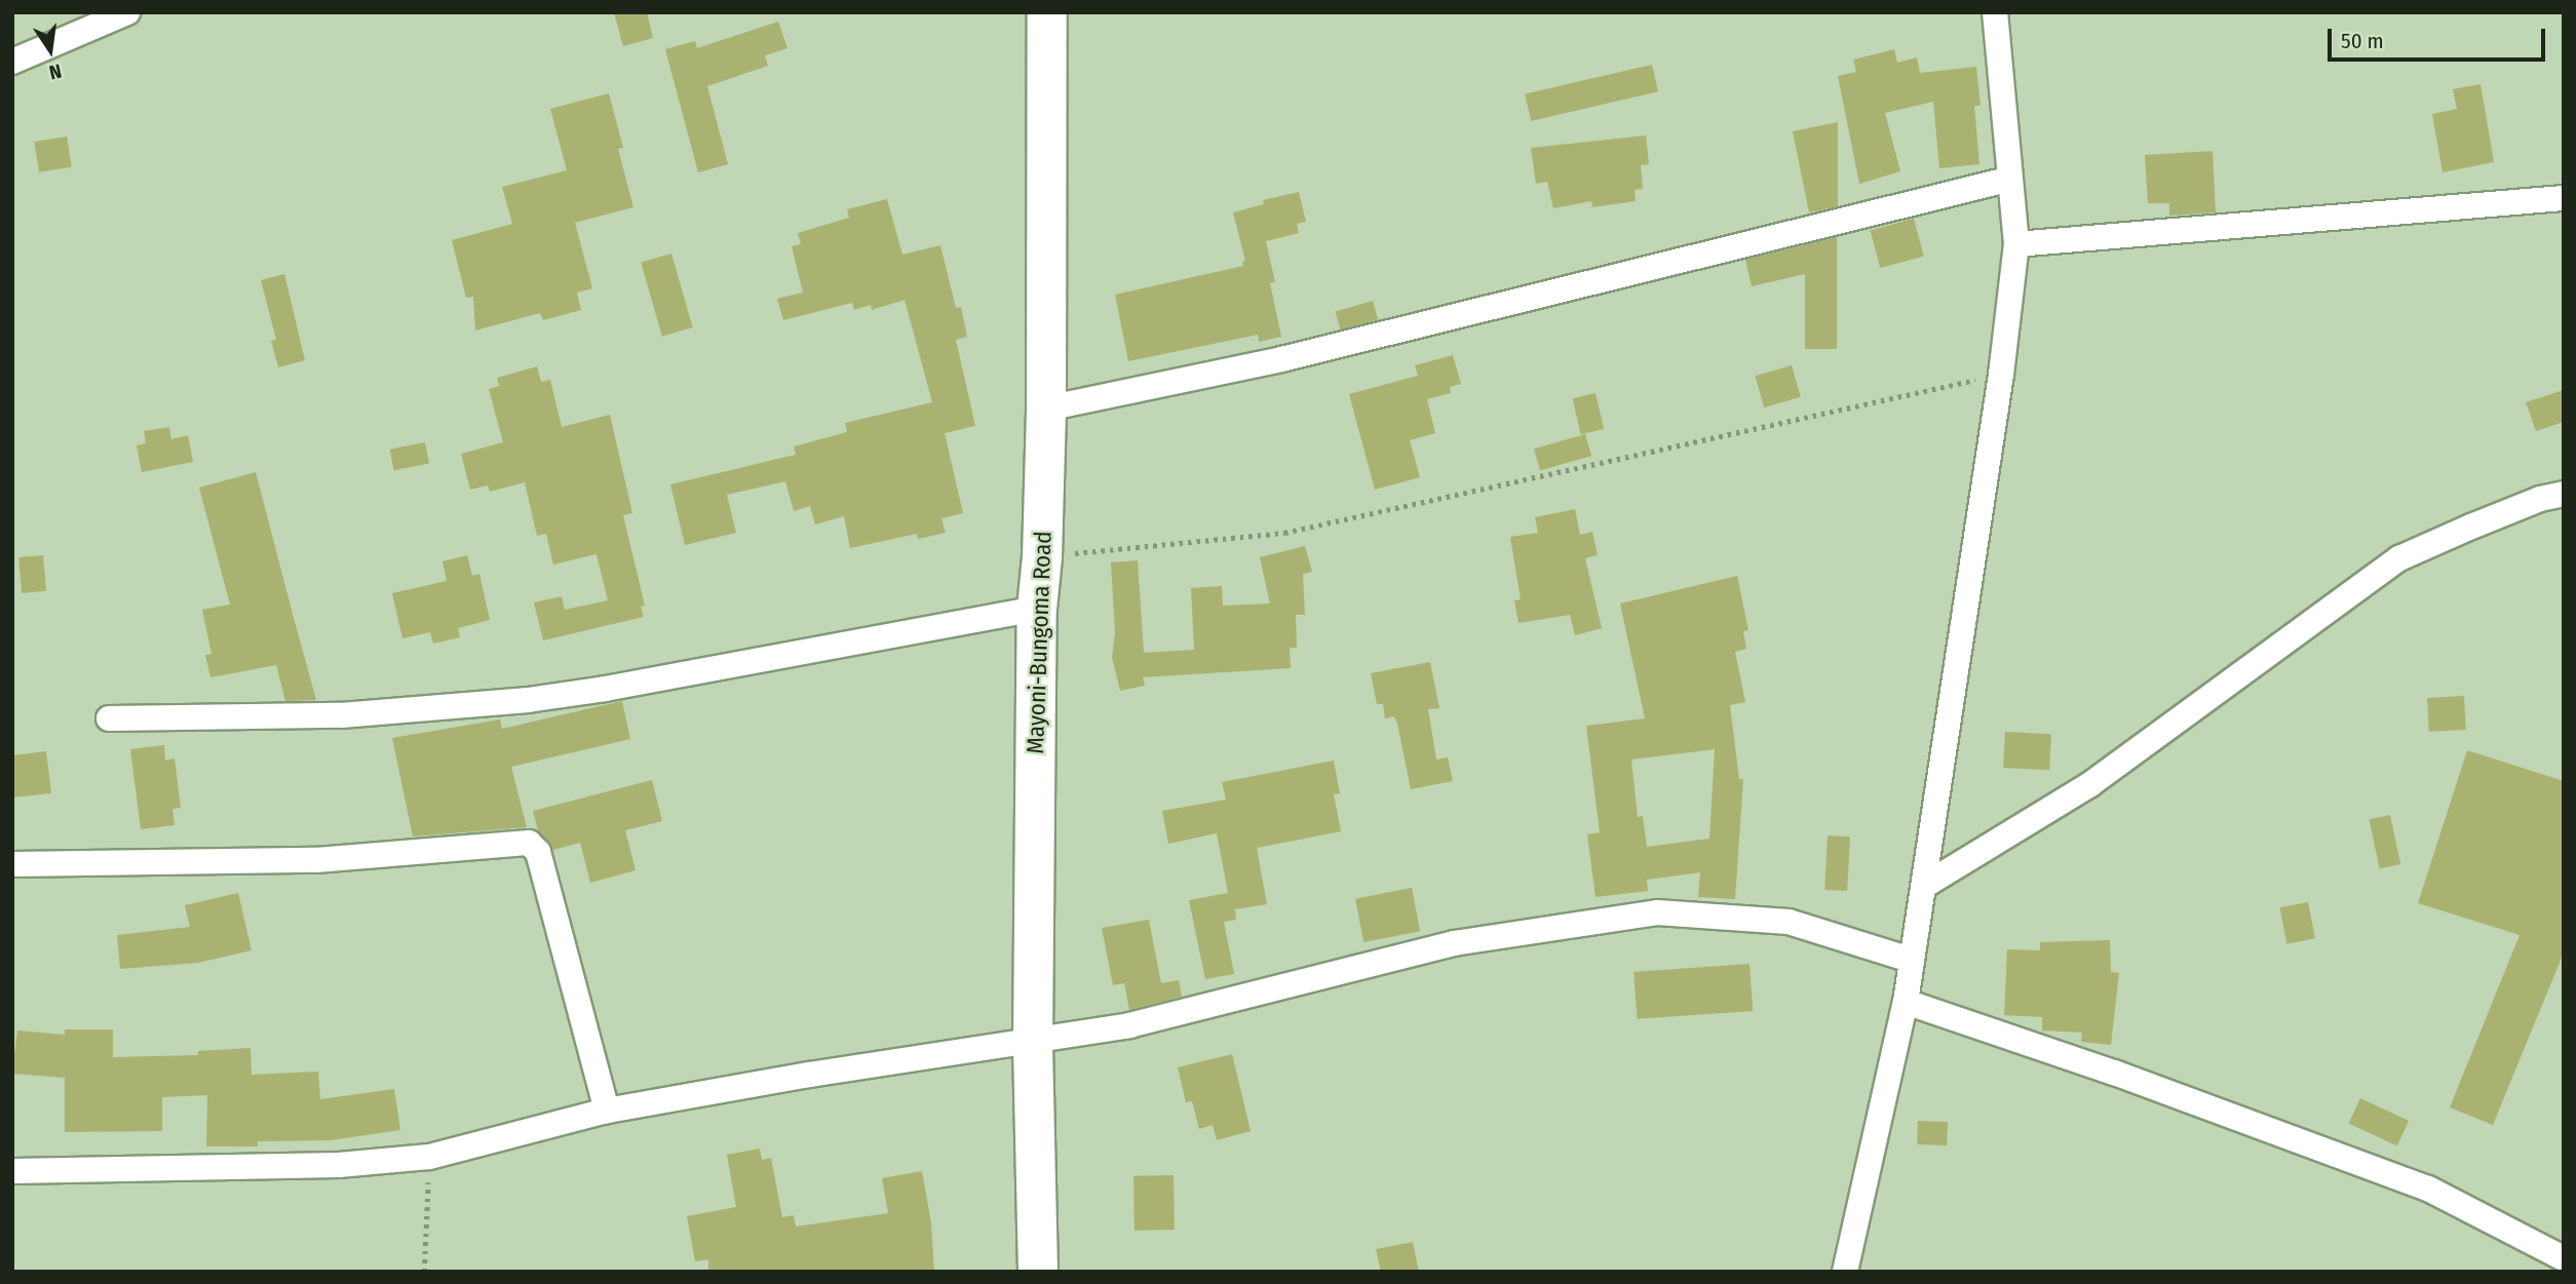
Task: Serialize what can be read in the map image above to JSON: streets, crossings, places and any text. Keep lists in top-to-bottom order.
{
  "streets": {
    "main road": ["Mayoni-Bungoma Road"]
  },
  "scale_bar": "50 m",
  "north": "bottom"
}
